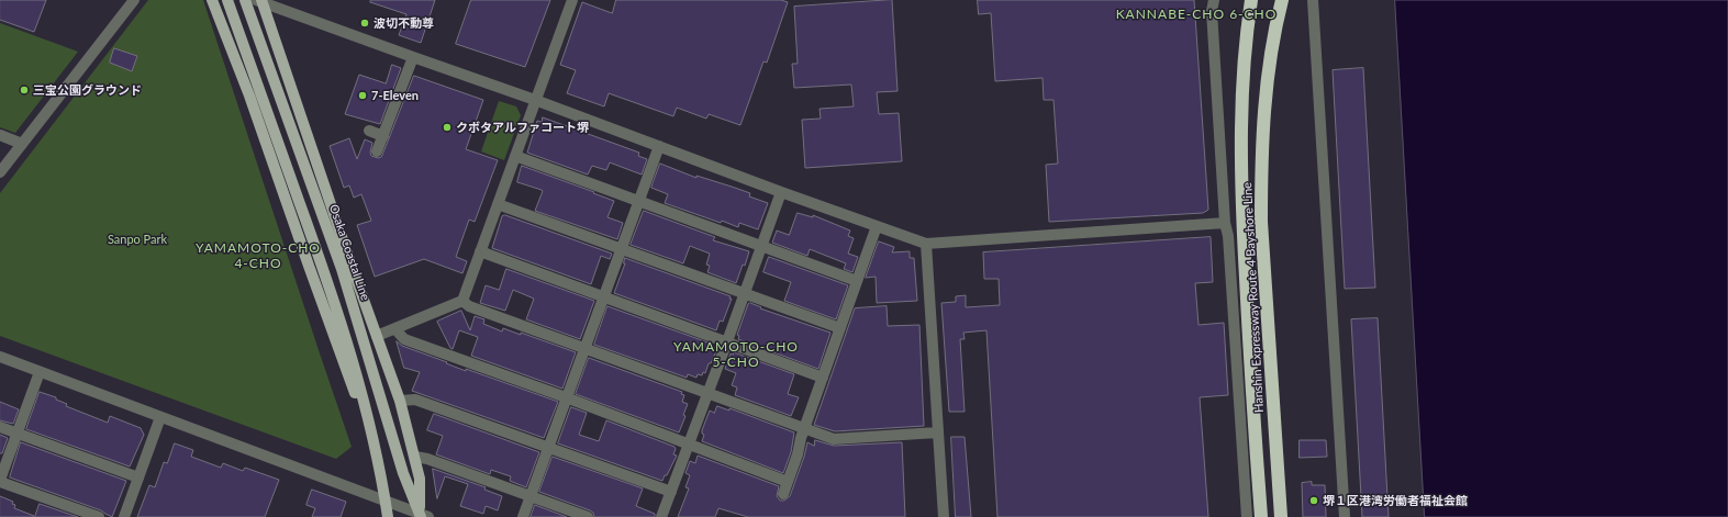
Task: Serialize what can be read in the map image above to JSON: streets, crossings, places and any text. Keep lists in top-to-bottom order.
{
  "streets": {
    "highway": ["Hanshin Expressway Route 4 Bayshore Line"],
    "main road": ["Osaka Coastal Line"]
  },
  "districts": ["KANNABE-CHO 6-CHO", "YAMAMOTO-CHO 4-CHO", "YAMAMOTO-CHO 5-CHO"],
  "parks": ["Sanpo Park"],
  "places": [
    "波切不動尊",
    "三宝公園グラウンド",
    "7-Eleven",
    "クボタアルファコート堺",
    "堺１区港湾労働者福祉会館"
  ]
}
